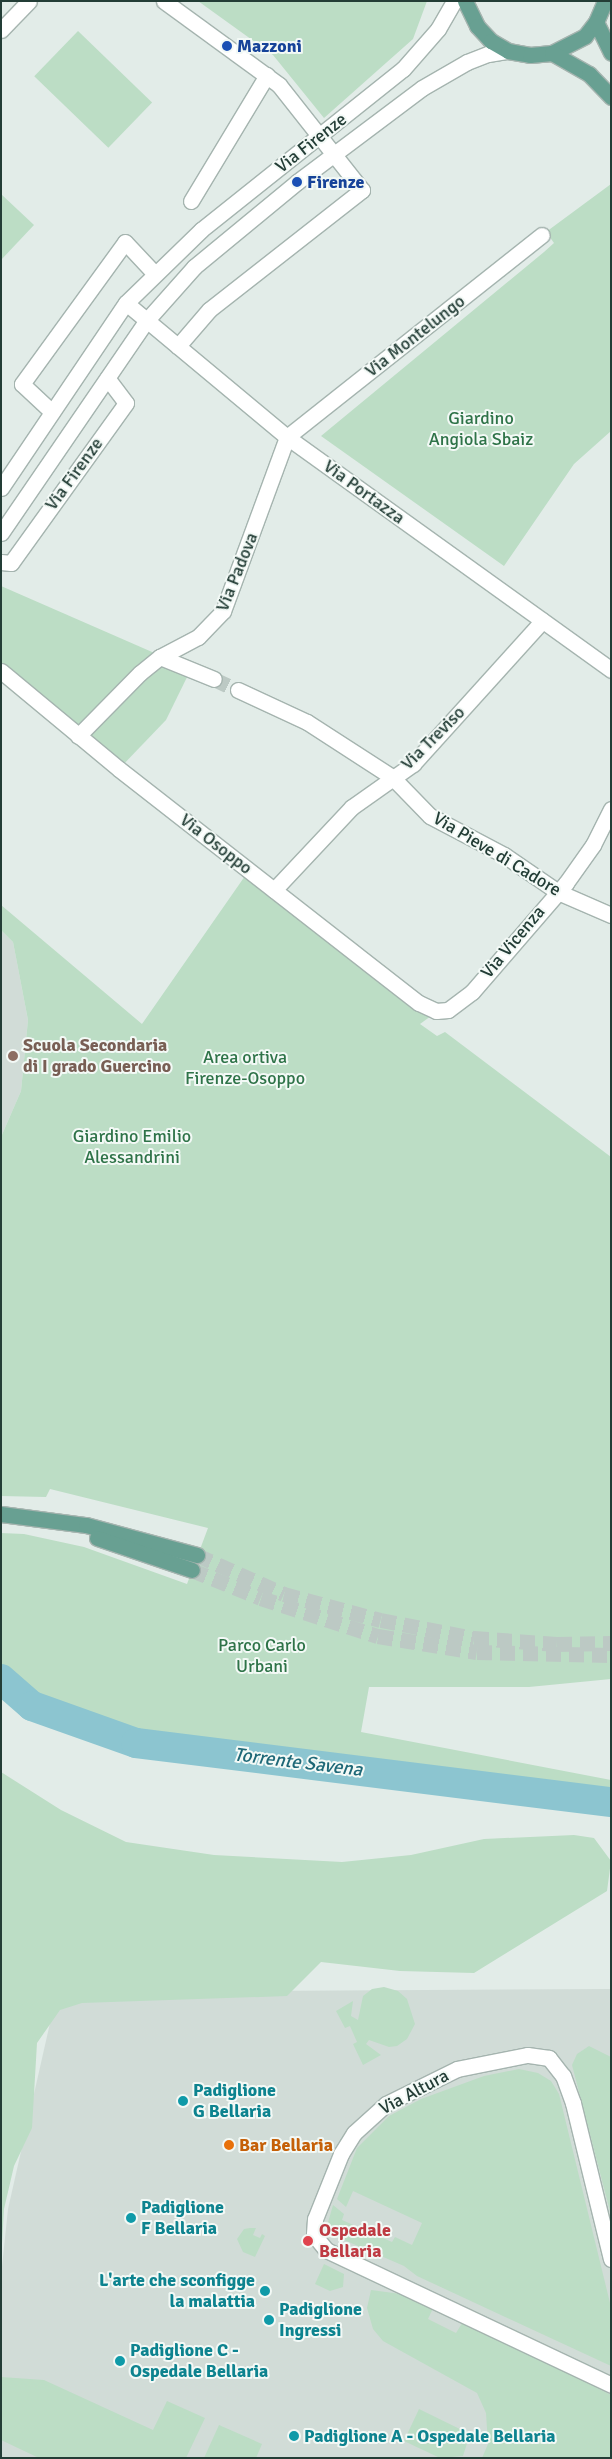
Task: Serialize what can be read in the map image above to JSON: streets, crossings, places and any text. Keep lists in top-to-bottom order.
{
  "streets": {
    "street": [
      "Via Firenze",
      "Via Montelungo",
      "Via Portazza",
      "Via Padova",
      "Via Treviso",
      "Via Osoppo",
      "Via Pieve di Cadore",
      "Via Vicenza",
      "Via Altura"
    ]
  },
  "crossings": [
    ["Via Firenze", "Via Portazza"],
    ["Via Montelungo", "Via Portazza"],
    ["Via Montelungo", "Via Padova"],
    ["Via Portazza", "Via Padova"],
    ["Via Portazza", "Via Treviso"],
    ["Via Padova", "Via Osoppo"],
    ["Via Treviso", "Via Osoppo"],
    ["Via Treviso", "Via Pieve di Cadore"],
    ["Via Osoppo", "Via Vicenza"],
    ["Via Pieve di Cadore", "Via Vicenza"]
  ],
  "water": ["Torrente Savena"],
  "parks": [
    "Giardino Angiola Sbaiz",
    "Area ortiva Firenze-Osoppo",
    "Giardino Emilio Alessandrini",
    "Parco Carlo Urbani"
  ],
  "places": [
    "Mazzoni",
    "Firenze",
    "Scuola Secondaria di I grado Guercino",
    "Padiglione G Bellaria",
    "Bar Bellaria",
    "Padiglione F Bellaria",
    "Ospedale Bellaria",
    "L'arte che sconfigge la malattia",
    "Padiglione Ingressi",
    "Padiglione C - Ospedale Bellaria",
    "Padiglione A - Ospedale Bellaria"
  ]
}
